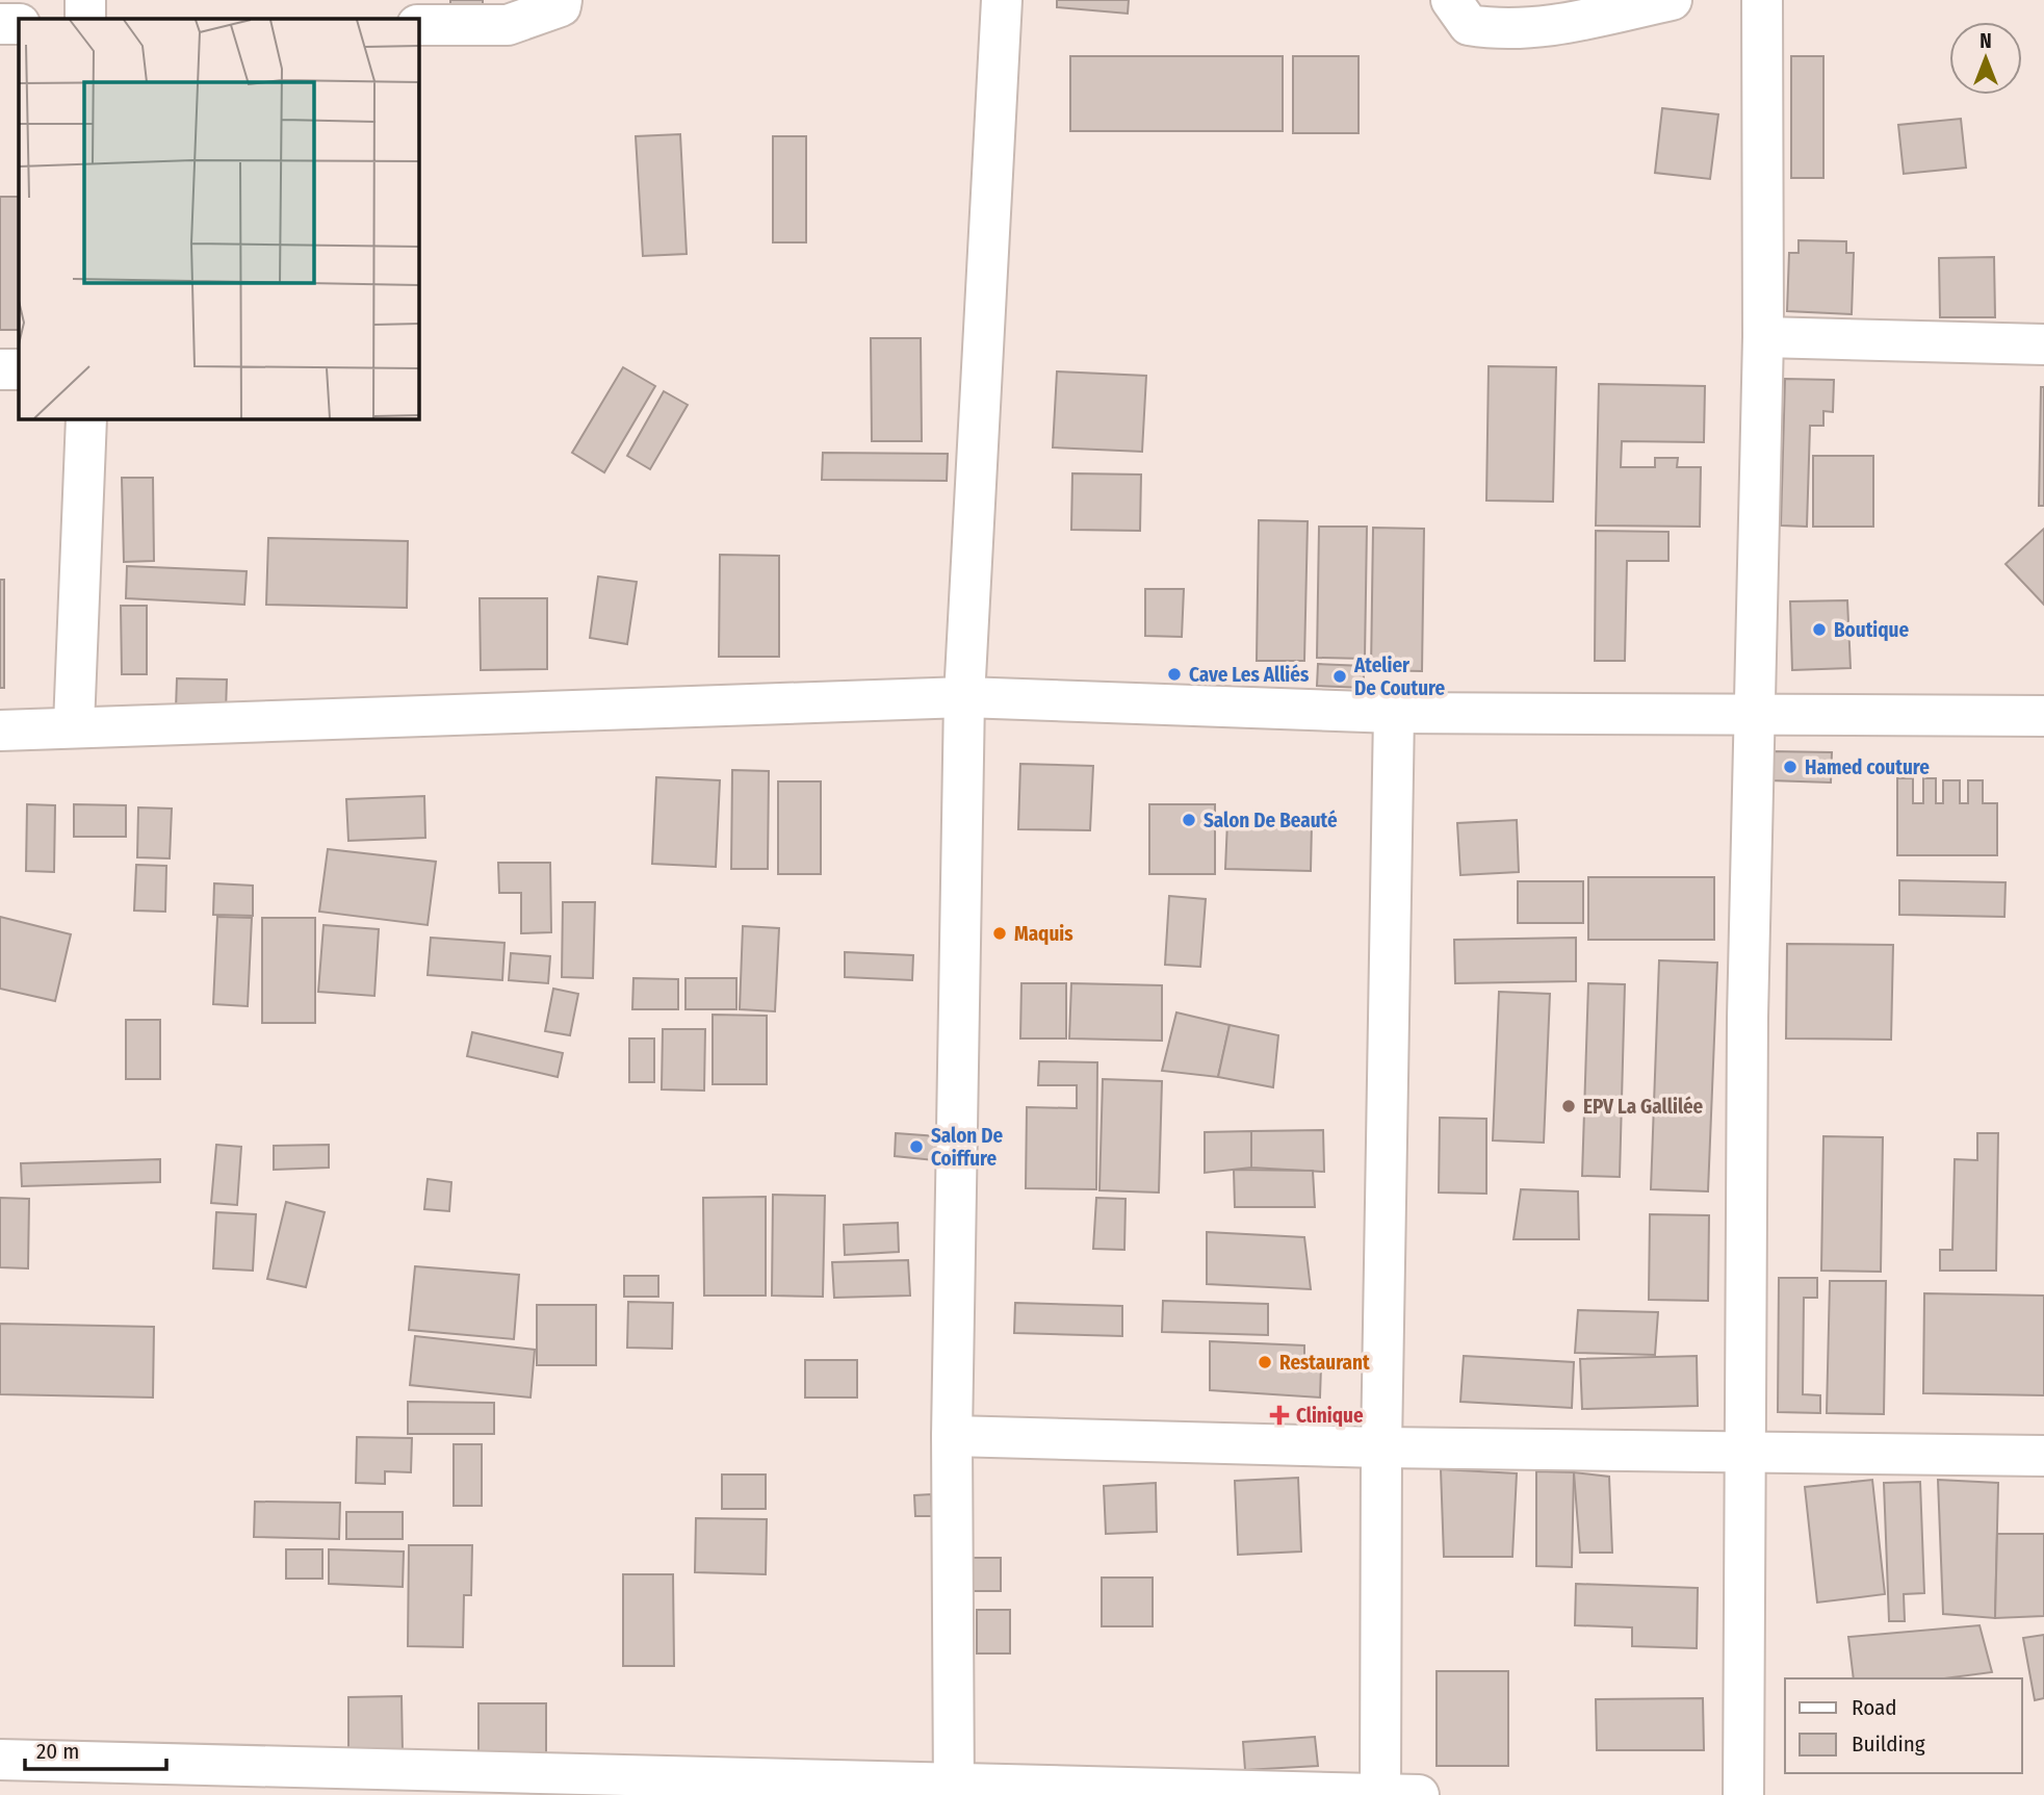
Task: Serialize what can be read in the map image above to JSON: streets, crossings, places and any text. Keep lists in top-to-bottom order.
{
  "places": {
    "other": [
      "Boutique",
      "Cave Les Alliés",
      "Atelier De Couture",
      "Hamed couture",
      "Salon De Beauté",
      "Maquis",
      "EPV La Gallilée",
      "Salon De Coiffure",
      "Restaurant"
    ],
    "health": ["Clinique"]
  },
  "legend": ["Road", "Building"],
  "scale_bar": "20 m",
  "north": "top"
}
